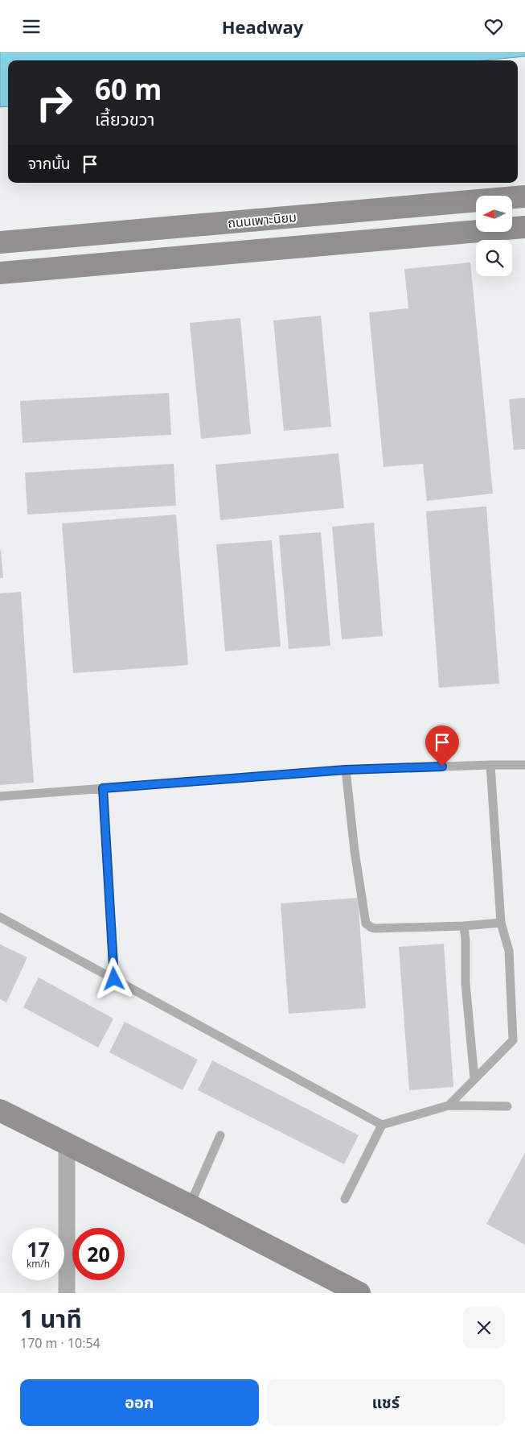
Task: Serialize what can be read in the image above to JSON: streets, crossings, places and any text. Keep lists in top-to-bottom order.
{
  "streets": {
    "street": ["ถนนเพาะนิยม"]
  },
  "north": "left",
  "page": {
    "header": "Headway",
    "turn": ["60 m", "เลี้ยวขวา"],
    "then": "จากนั้น",
    "speed": "17 km/h",
    "limit": "20",
    "heading": ["1 นาที", "170 m · 10:54"],
    "buttons": ["ออก", "แชร์"]
  }
}
